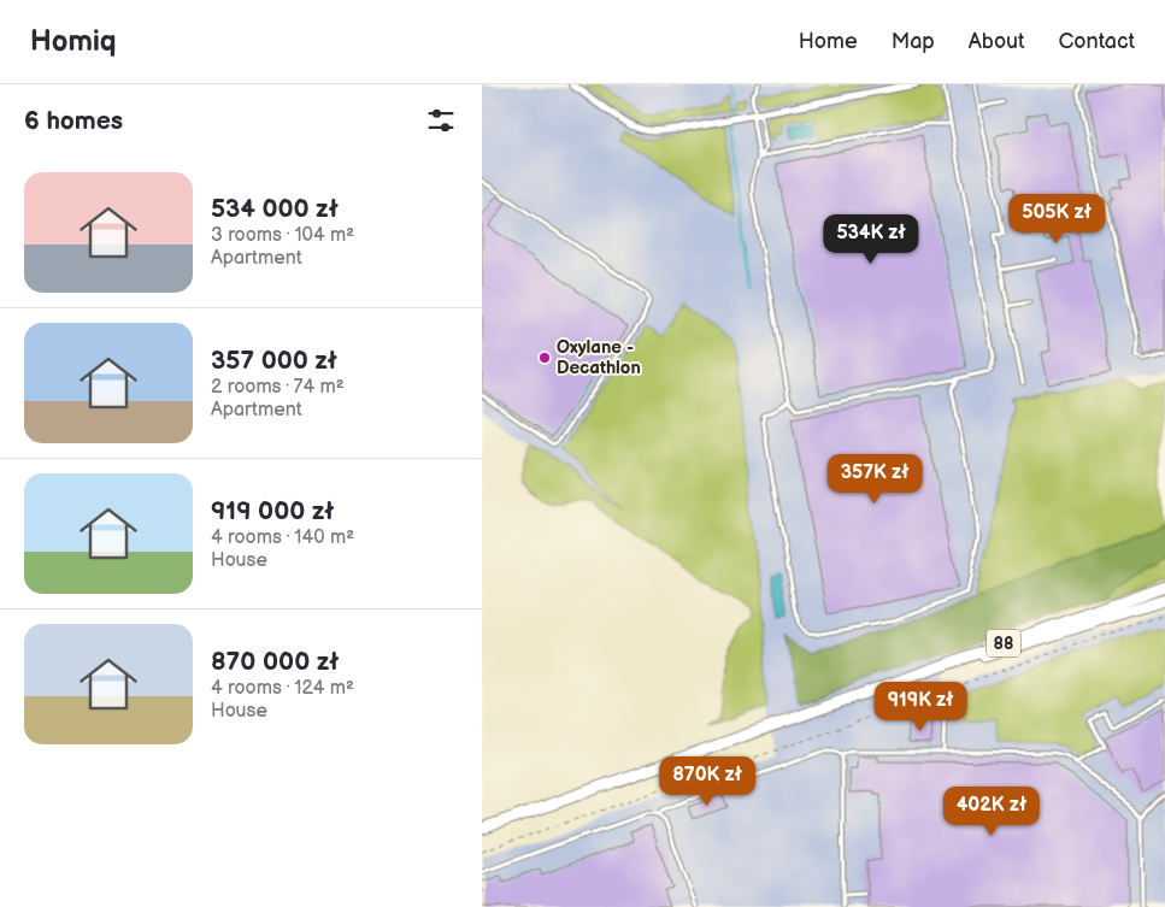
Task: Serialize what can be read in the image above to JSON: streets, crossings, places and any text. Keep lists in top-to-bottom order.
{
  "streets": {
    "main road": ["88"]
  },
  "places": ["Oxylane - Decathlon"],
  "page": {
    "header": "Homiq",
    "nav": [
      "Home",
      "Map",
      "About",
      "Contact"
    ],
    "heading": "6 homes",
    "list": [
      {
        "name": "534 000 zł",
        "note": "3 rooms · 104 m² · Apartment"
      },
      {
        "name": "357 000 zł",
        "note": "2 rooms · 74 m² · Apartment"
      },
      {
        "name": "919 000 zł",
        "note": "4 rooms · 140 m² · House"
      },
      {
        "name": "870 000 zł",
        "note": "4 rooms · 124 m² · House"
      }
    ],
    "price": [
      "505K zł",
      "534K zł",
      "357K zł",
      "919K zł",
      "870K zł",
      "402K zł"
    ]
  }
}
